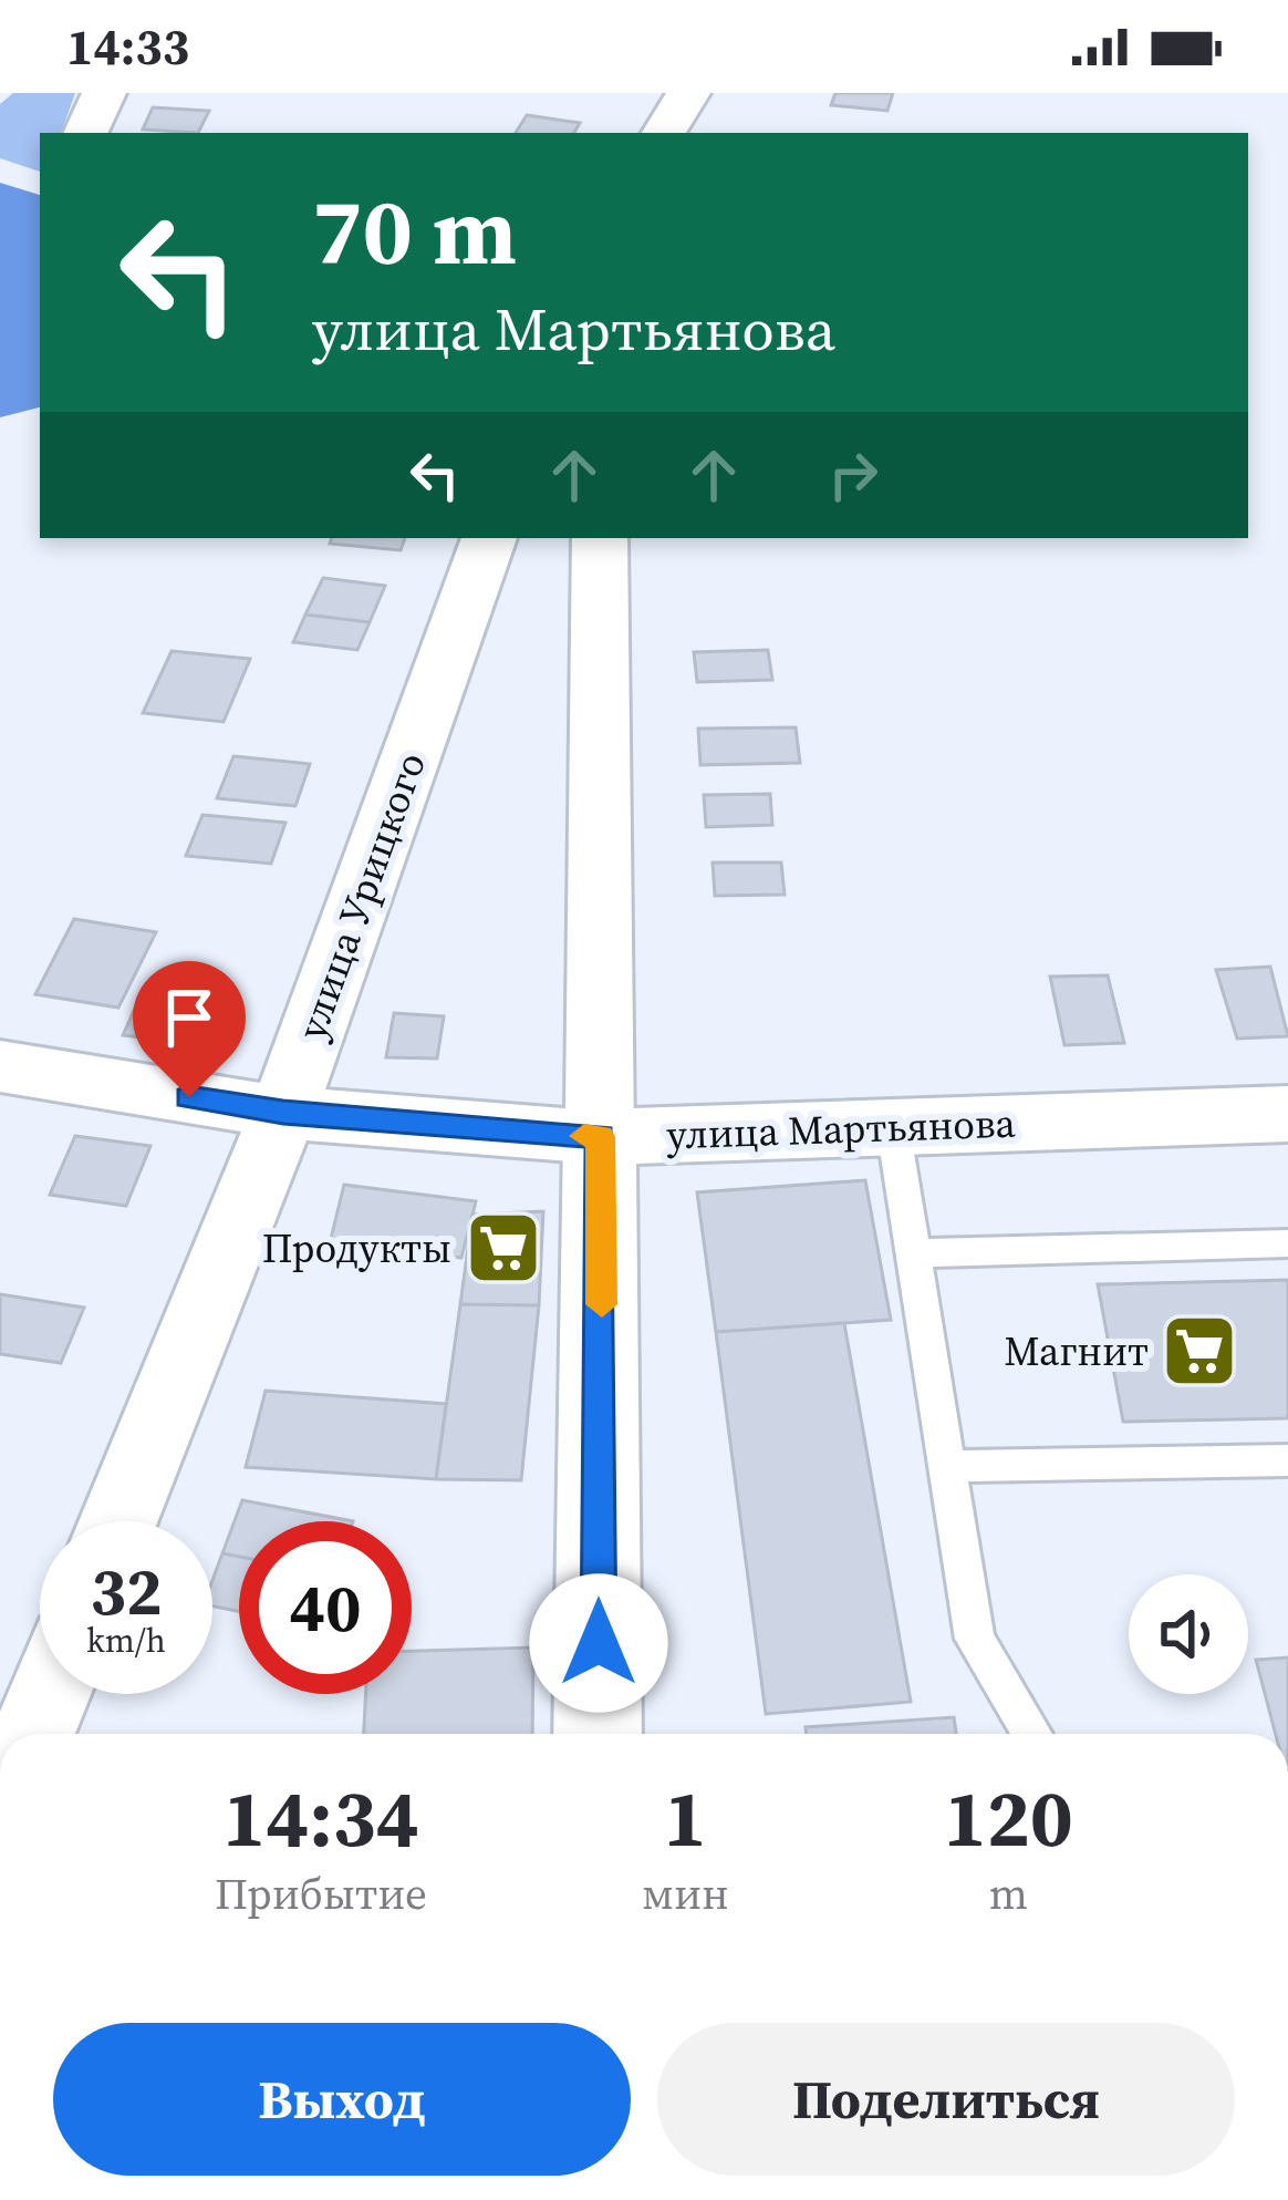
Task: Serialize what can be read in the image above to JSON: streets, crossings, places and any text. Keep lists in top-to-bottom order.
{
  "streets": {
    "street": ["улица Урицкого", "улица Мартьянова"]
  },
  "crossings": [
    ["улица Урицкого", "улица Мартьянова"]
  ],
  "places": {
    "supermarket": ["Продукты", "Магнит"]
  },
  "page": {
    "status": "14:33",
    "turn": ["70 m", "улица Мартьянова"],
    "speed": "32 km/h",
    "limit": "40",
    "eta": [
      "14:34",
      "Прибытие",
      "1",
      "мин",
      "120",
      "m"
    ],
    "buttons": ["Выход", "Поделиться"]
  }
}
